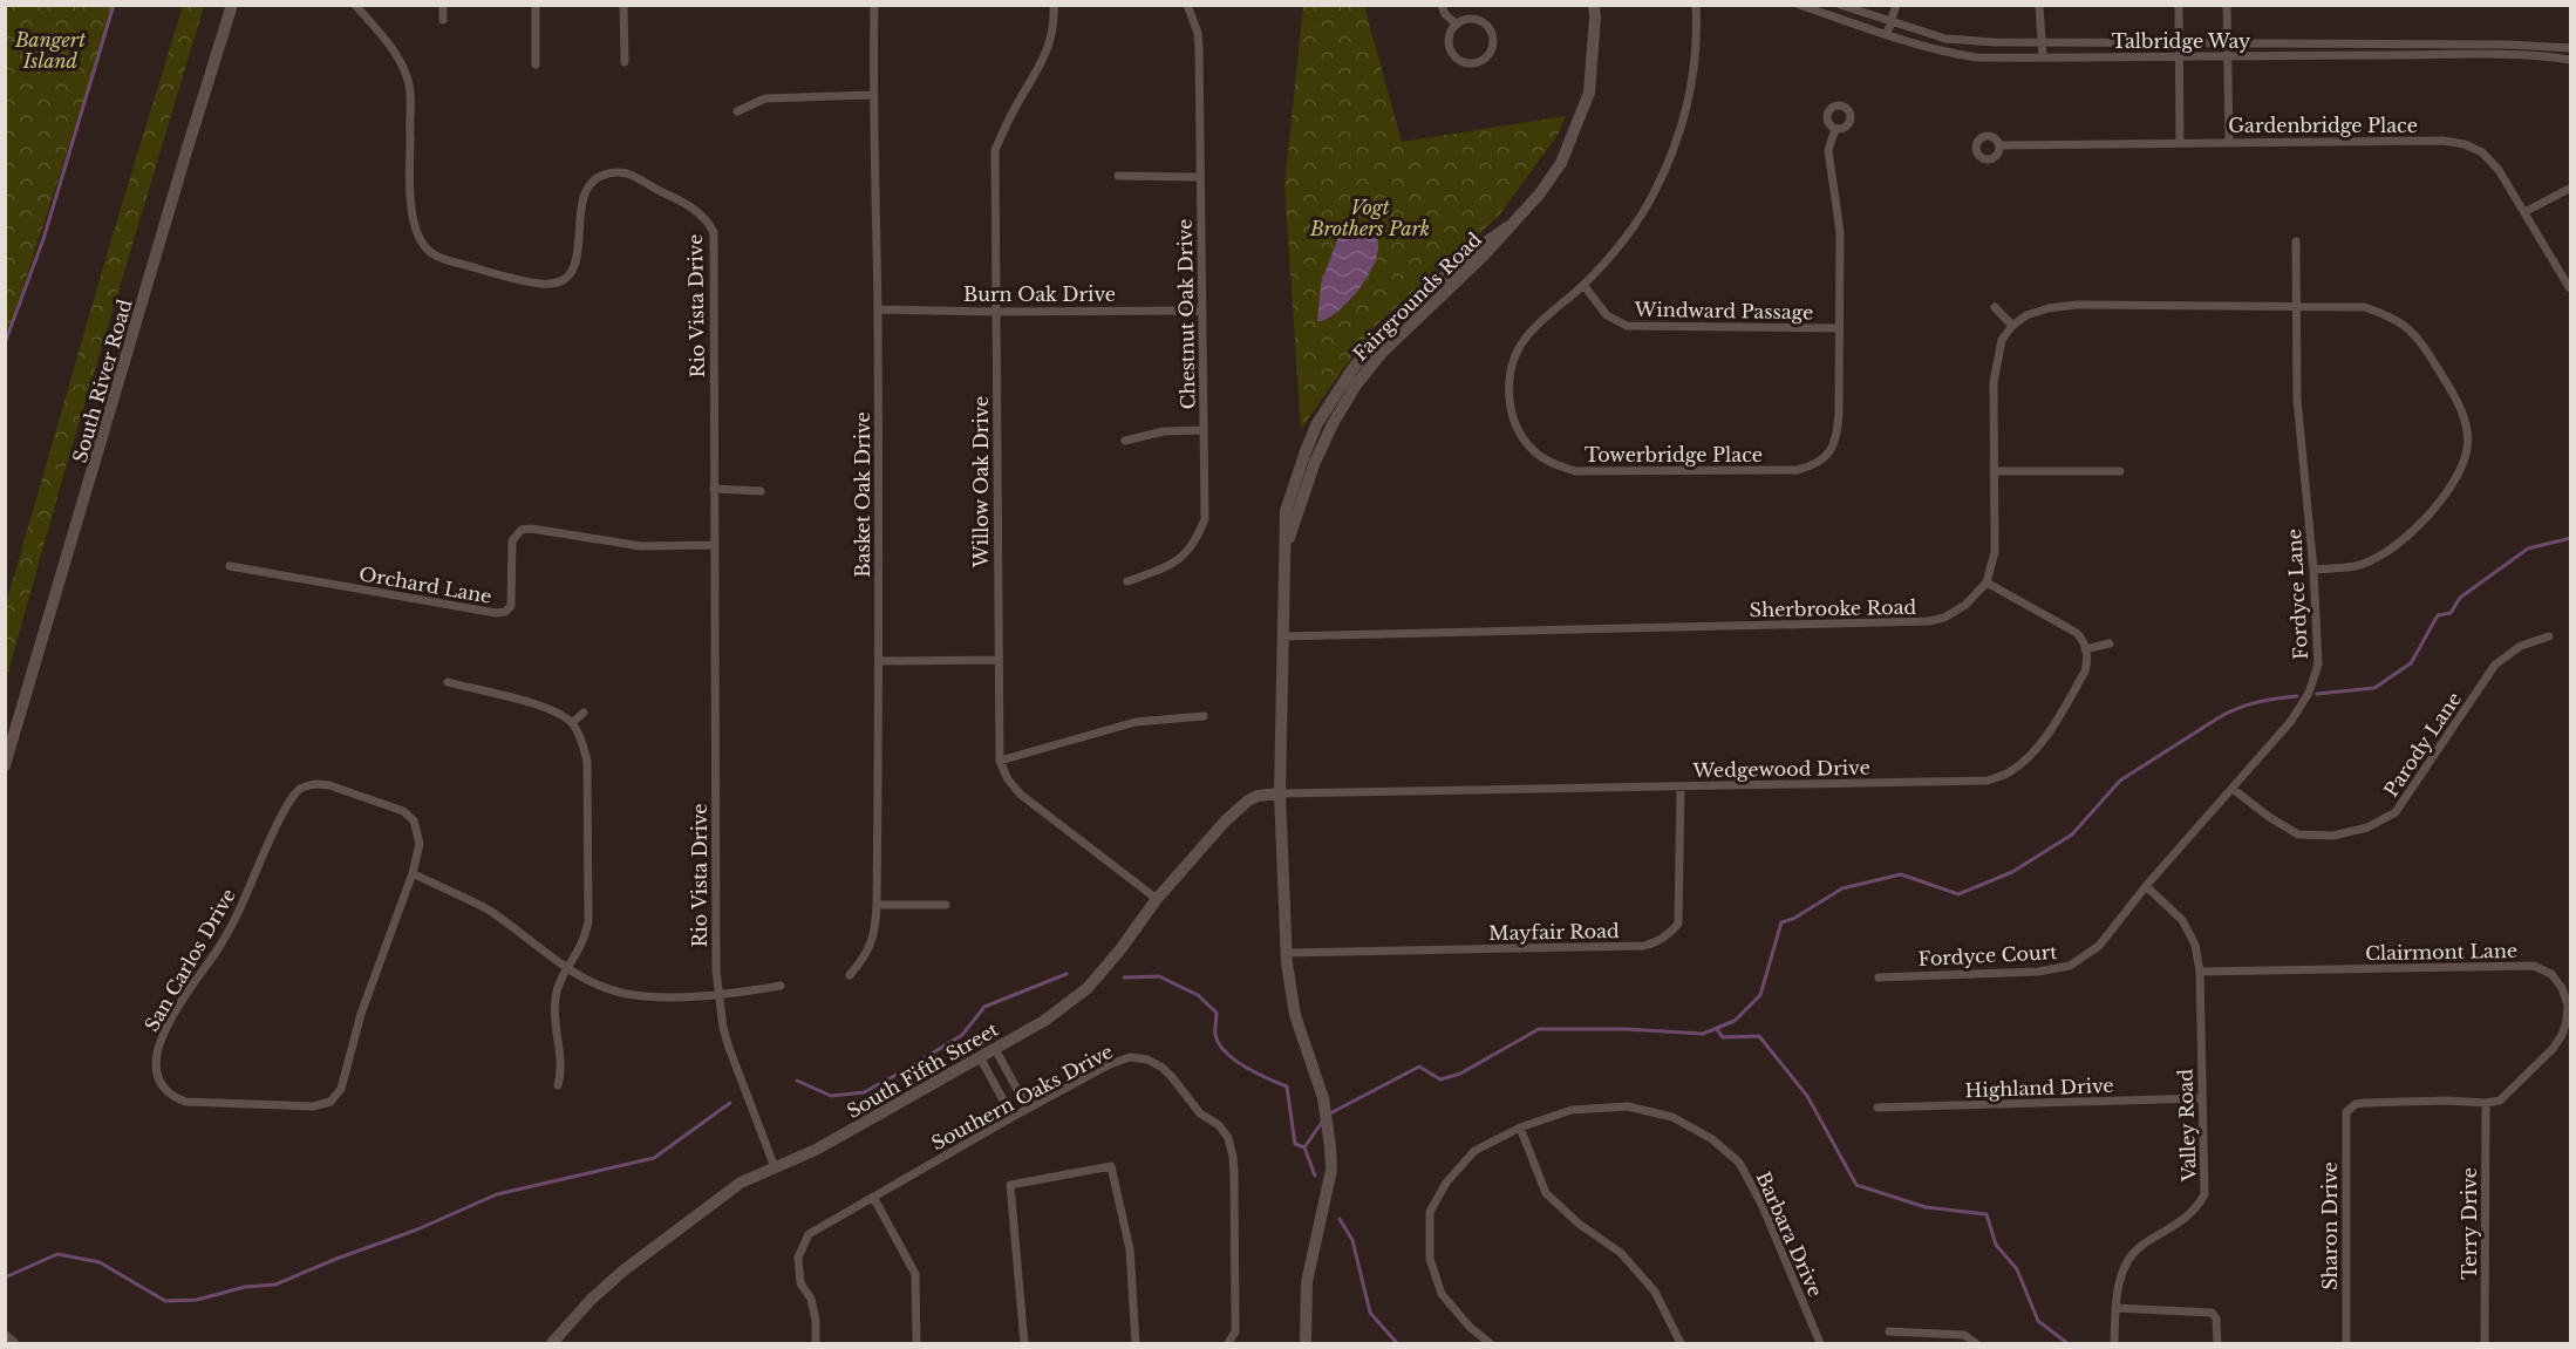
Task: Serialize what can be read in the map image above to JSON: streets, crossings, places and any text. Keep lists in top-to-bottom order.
{
  "streets": {
    "street": [
      "Talbridge Way",
      "Gardenbridge Place",
      "Burn Oak Drive",
      "Fairgrounds Road",
      "Rio Vista Drive",
      "Windward Passage",
      "Chestnut Oak Drive",
      "South River Road",
      "Towerbridge Place",
      "Willow Oak Drive",
      "Basket Oak Drive",
      "Orchard Lane",
      "Fordyce Lane",
      "Sherbrooke Road",
      "Parody Lane",
      "Wedgewood Drive",
      "Mayfair Road",
      "Clairmont Lane",
      "Fordyce Court",
      "San Carlos Drive",
      "South Fifth Street",
      "Highland Drive",
      "Southern Oaks Drive",
      "Valley Road",
      "Terry Drive",
      "Sharon Drive",
      "Barbara Drive"
    ]
  },
  "crossings": [
    ["Burn Oak Drive", "Chestnut Oak Drive"],
    ["Burn Oak Drive", "Willow Oak Drive"],
    ["Burn Oak Drive", "Basket Oak Drive"],
    ["Fairgrounds Road", "Sherbrooke Road"],
    ["Fairgrounds Road", "Wedgewood Drive"],
    ["Fairgrounds Road", "Mayfair Road"],
    ["Fairgrounds Road", "South Fifth Street"],
    ["Rio Vista Drive", "Orchard Lane"],
    ["Rio Vista Drive", "South Fifth Street"],
    ["Windward Passage", "Towerbridge Place"],
    ["Fordyce Lane", "Parody Lane"],
    ["Fordyce Lane", "Fordyce Court"],
    ["Fordyce Lane", "Valley Road"],
    ["Wedgewood Drive", "Mayfair Road"],
    ["Wedgewood Drive", "South Fifth Street"],
    ["Clairmont Lane", "Valley Road"],
    ["Clairmont Lane", "Terry Drive"],
    ["Clairmont Lane", "Sharon Drive"],
    ["Fordyce Court", "Valley Road"],
    ["Highland Drive", "Valley Road"],
    ["Terry Drive", "Sharon Drive"]
  ],
  "parks": ["Bangert Island", "Vogt Brothers Park"]
}
